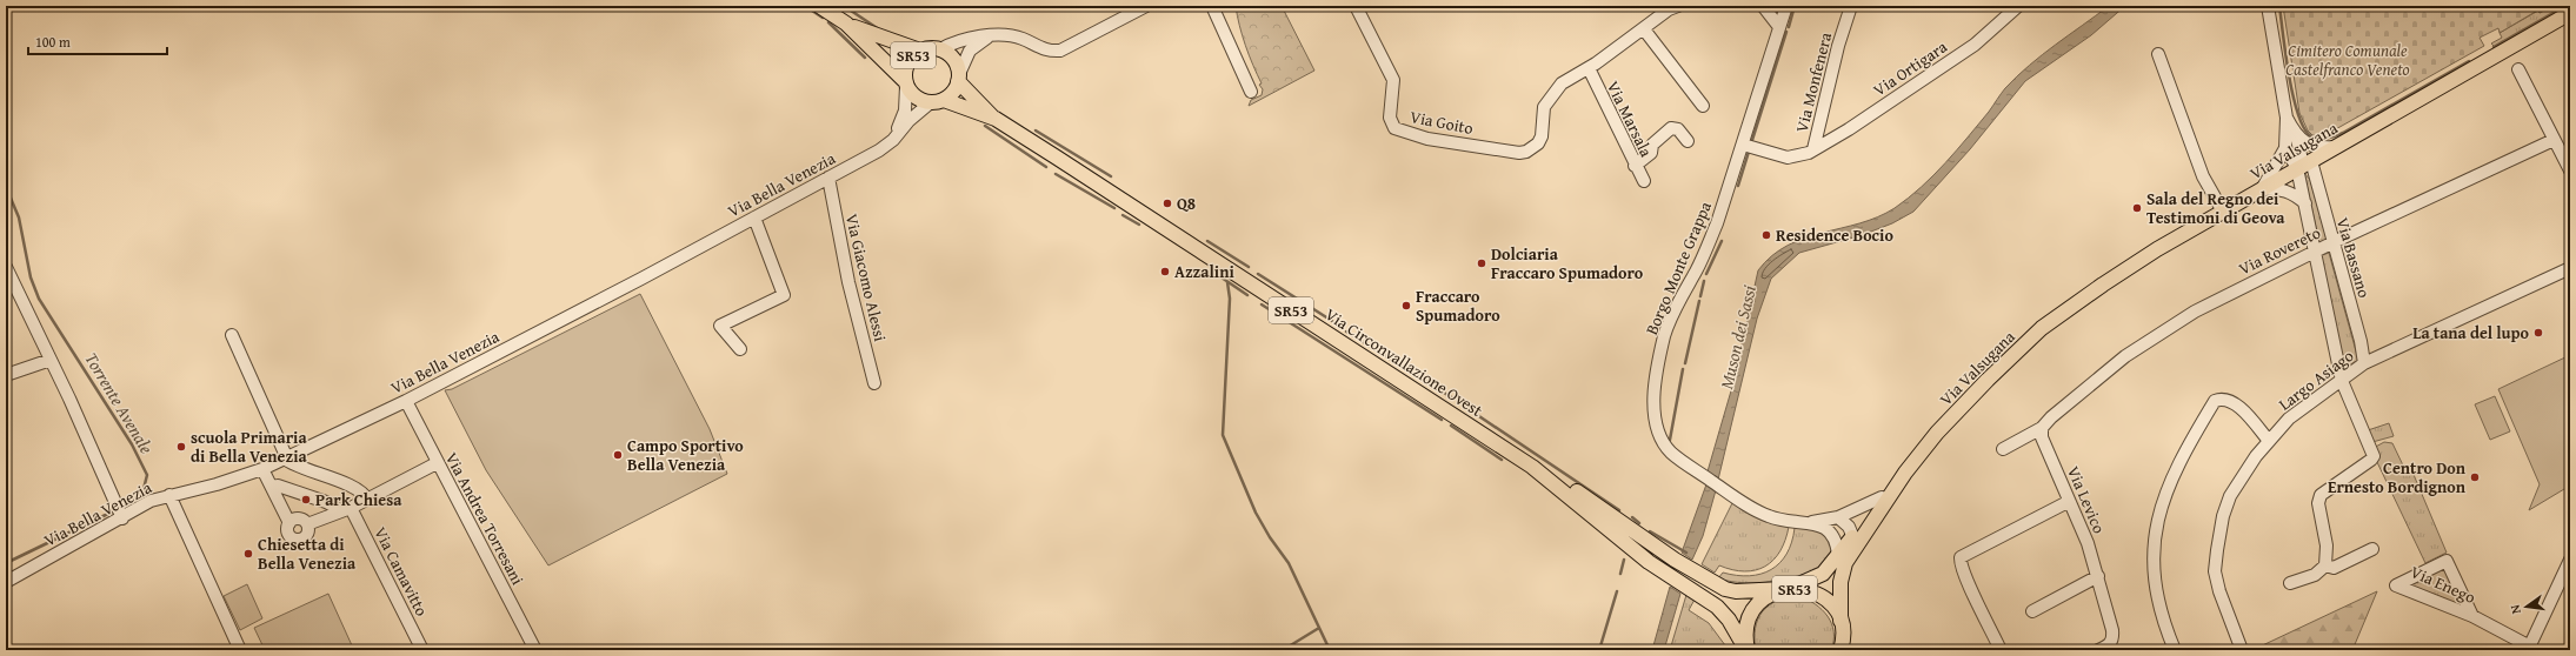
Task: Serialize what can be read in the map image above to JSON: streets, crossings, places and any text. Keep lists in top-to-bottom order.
{
  "streets": {
    "main road": ["SR53", "Via Valsugana", "Via Circonvallazione Ovest"],
    "street": [
      "Via Ortigara",
      "Via Monfenera",
      "Via Marsala",
      "Via Goito",
      "Via Bella Venezia",
      "Via Rovereto",
      "Via Bassano",
      "Borgo Monte Grappa",
      "Via Giacomo Alessi",
      "Largo Asiago",
      "Via Levico",
      "Via Andrea Torresani",
      "Via Camavitto",
      "Via Enego"
    ]
  },
  "crossings": [
    ["SR53", "Via Bella Venezia"],
    ["SR53", "Via Circonvallazione Ovest"],
    ["Via Ortigara", "Via Monfenera"],
    ["Via Monfenera", "Borgo Monte Grappa"],
    ["Via Marsala", "Via Goito"],
    ["Via Valsugana", "Via Bassano"],
    ["Via Valsugana", "Borgo Monte Grappa"],
    ["Via Valsugana", "Via Circonvallazione Ovest"],
    ["Via Bella Venezia", "Via Giacomo Alessi"],
    ["Via Bella Venezia", "Via Circonvallazione Ovest"],
    ["Via Bella Venezia", "Via Andrea Torresani"],
    ["Via Rovereto", "Via Bassano"],
    ["Via Rovereto", "Via Levico"],
    ["Via Bassano", "Largo Asiago"]
  ],
  "water": ["Muson dei Sassi", "Torrente Avenale"],
  "parks": ["Cimitero Comunale Castelfranco Veneto"],
  "places": [
    "Q8",
    "Sala del Regno dei Testimoni di Geova",
    "Residence Bocio",
    "Dolciaria Fraccaro Spumadoro",
    "Azzalini",
    "Fraccaro Spumadoro",
    "La tana del lupo",
    "scuola Primaria di Bella Venezia",
    "Campo Sportivo Bella Venezia",
    "Centro Don Ernesto Bordignon",
    "Park Chiesa",
    "Chiesetta di Bella Venezia"
  ],
  "scale_bar": "100 m",
  "north": "left"
}
